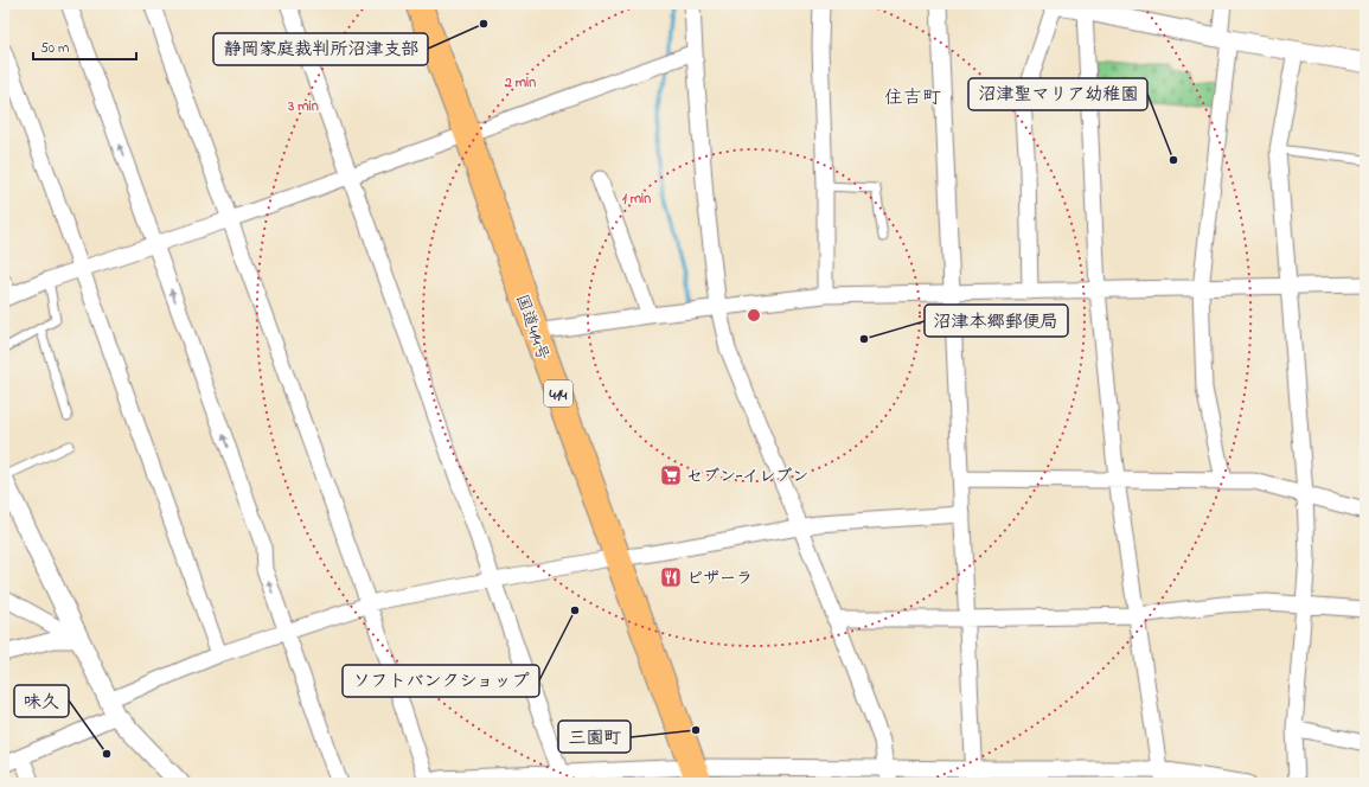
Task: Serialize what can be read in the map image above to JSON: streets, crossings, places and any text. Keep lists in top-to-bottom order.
{
  "streets": {
    "highway": ["国道414号", "414"]
  },
  "districts": ["住吉町"],
  "places": {
    "other": [
      "静岡家庭裁判所沼津支部",
      "沼津聖マリア幼稚園",
      "沼津本郷郵便局",
      "ソフトバンクショップ",
      "三園町",
      "味久"
    ],
    "supermarket": ["セブン-イレブン"],
    "restaurant": ["ピザーラ"]
  },
  "scale_bar": "50 m",
  "rings": ["2 min", "3 min", "1 min"]
}
